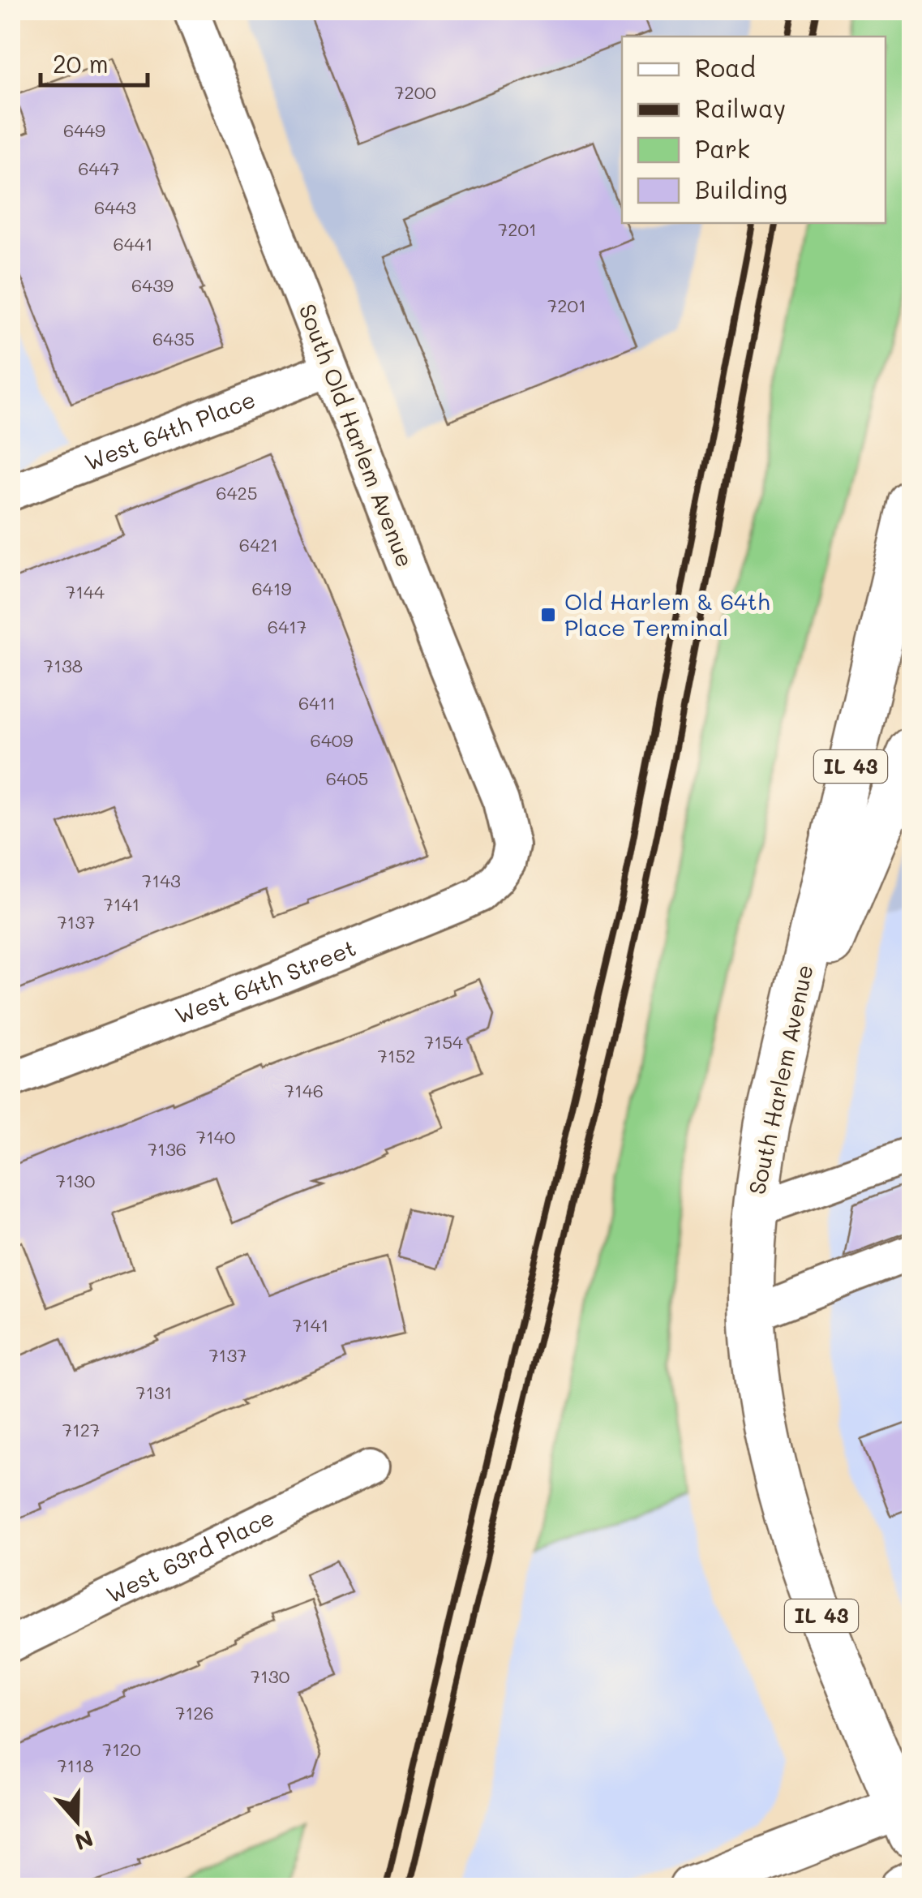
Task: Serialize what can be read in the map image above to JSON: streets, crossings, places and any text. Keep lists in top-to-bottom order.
{
  "streets": {
    "main road": ["IL 43", "South Harlem Avenue"],
    "street": [
      "West 64th Place",
      "South Old Harlem Avenue",
      "West 64th Street",
      "West 63rd Place"
    ]
  },
  "crossings": [
    ["West 64th Place", "South Old Harlem Avenue"],
    ["South Old Harlem Avenue", "West 64th Street"]
  ],
  "places": {
    "transit": ["Old Harlem & 64th Place Terminal"]
  },
  "house_numbers": [
    "7200",
    "6449",
    "6447",
    "6443",
    "7201",
    "6441",
    "6439",
    "7201",
    "6435",
    "6425",
    "6421",
    "6419",
    "7144",
    "6417",
    "7138",
    "6411",
    "6409",
    "6405",
    "7143",
    "7141",
    "7137",
    "7154",
    "7152",
    "7146",
    "7140",
    "7136",
    "7130",
    "7141",
    "7137",
    "7131",
    "7127",
    "7130",
    "7126",
    "7120",
    "7118"
  ],
  "legend": [
    "Road",
    "Railway",
    "Park",
    "Building"
  ],
  "scale_bar": "20 m",
  "north": "bottom"
}
